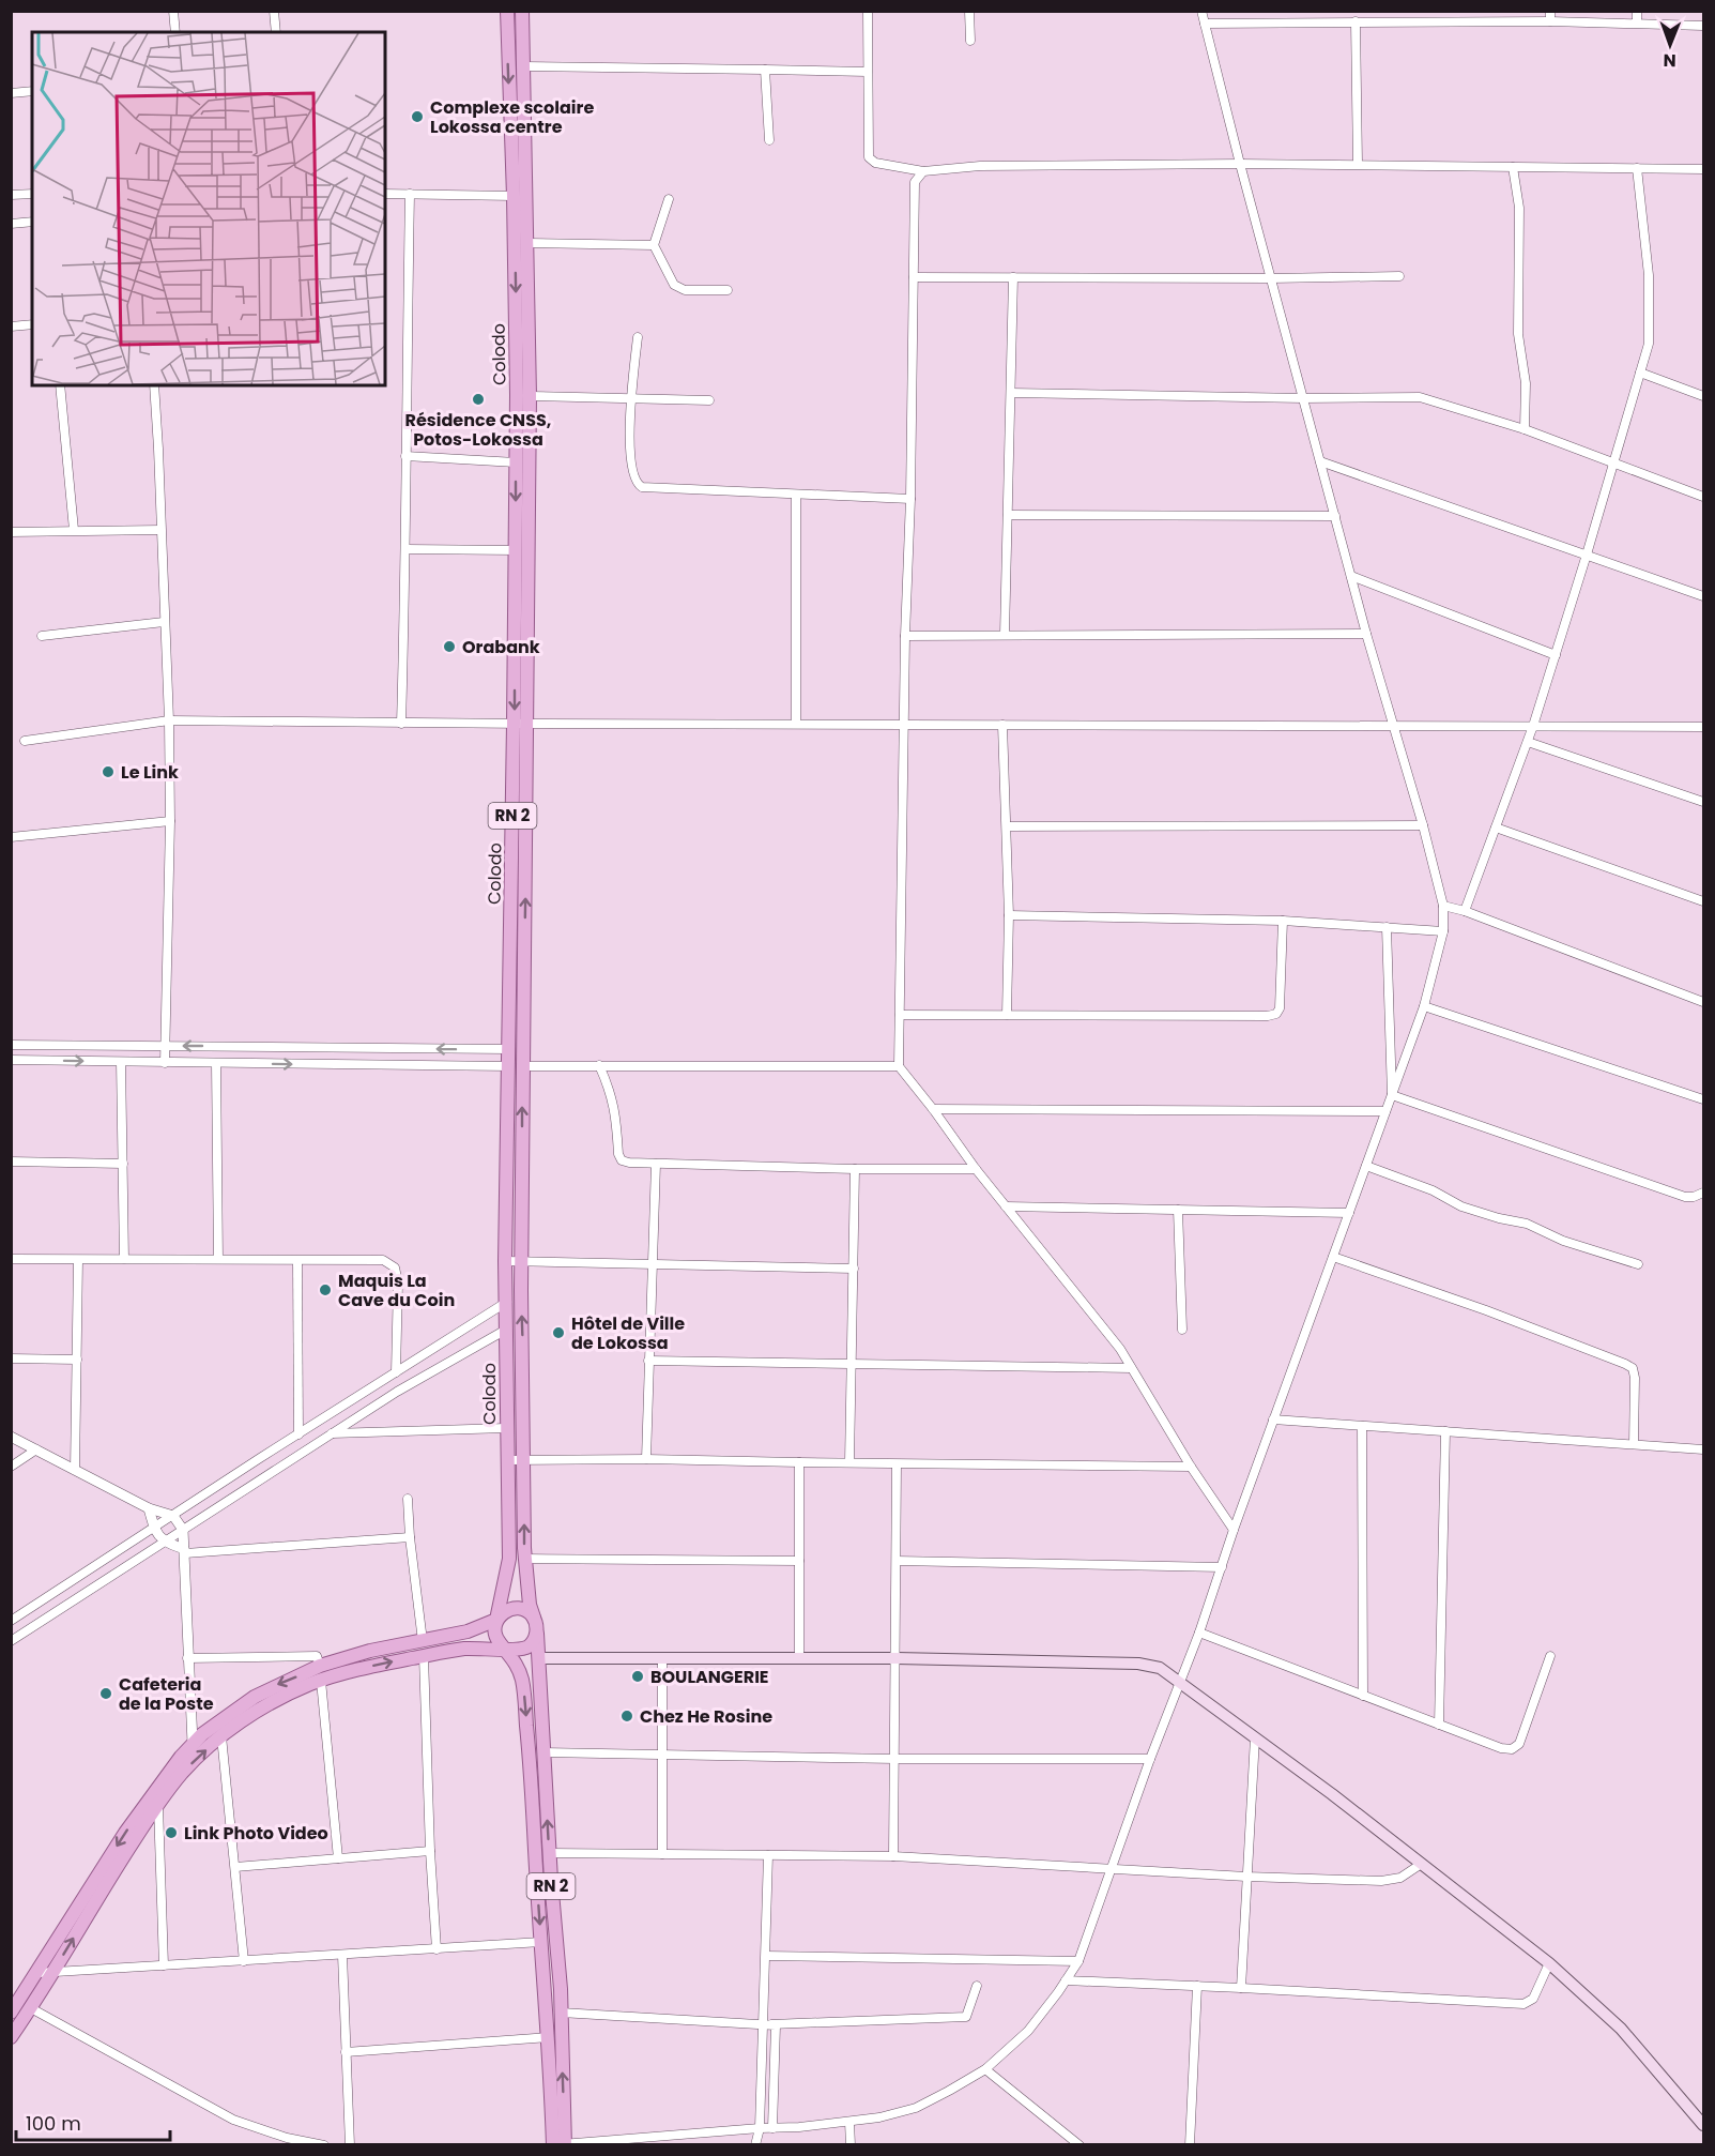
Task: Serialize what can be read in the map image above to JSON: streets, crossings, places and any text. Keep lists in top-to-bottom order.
{
  "streets": {
    "main road": ["Colodo", "RN 2"]
  },
  "crossings": [
    ["Colodo", "RN 2"]
  ],
  "places": [
    "Complexe scolaire Lokossa centre",
    "Résidence CNSS, Potos-Lokossa",
    "Orabank",
    "Le Link",
    "Maquis La Cave du Coin",
    "Hôtel de Ville de Lokossa",
    "BOULANGERIE",
    "Cafeteria de la Poste",
    "Chez He Rosine",
    "Link Photo Video"
  ],
  "scale_bar": "100 m",
  "north": "bottom"
}
